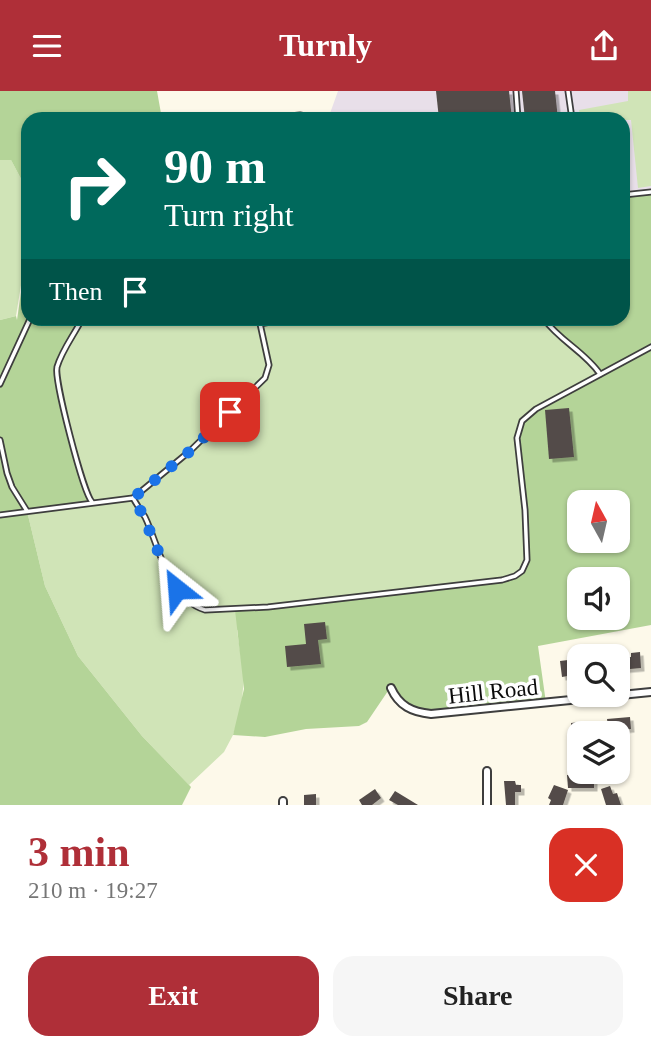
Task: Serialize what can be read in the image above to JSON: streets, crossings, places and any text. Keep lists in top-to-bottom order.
{
  "streets": {
    "street": ["Hill Road"]
  },
  "north": "top",
  "page": {
    "header": "Turnly",
    "turn": ["90 m", "Turn right"],
    "then": "Then",
    "heading": ["3 min", "210 m · 19:27"],
    "buttons": ["Exit", "Share"]
  }
}
